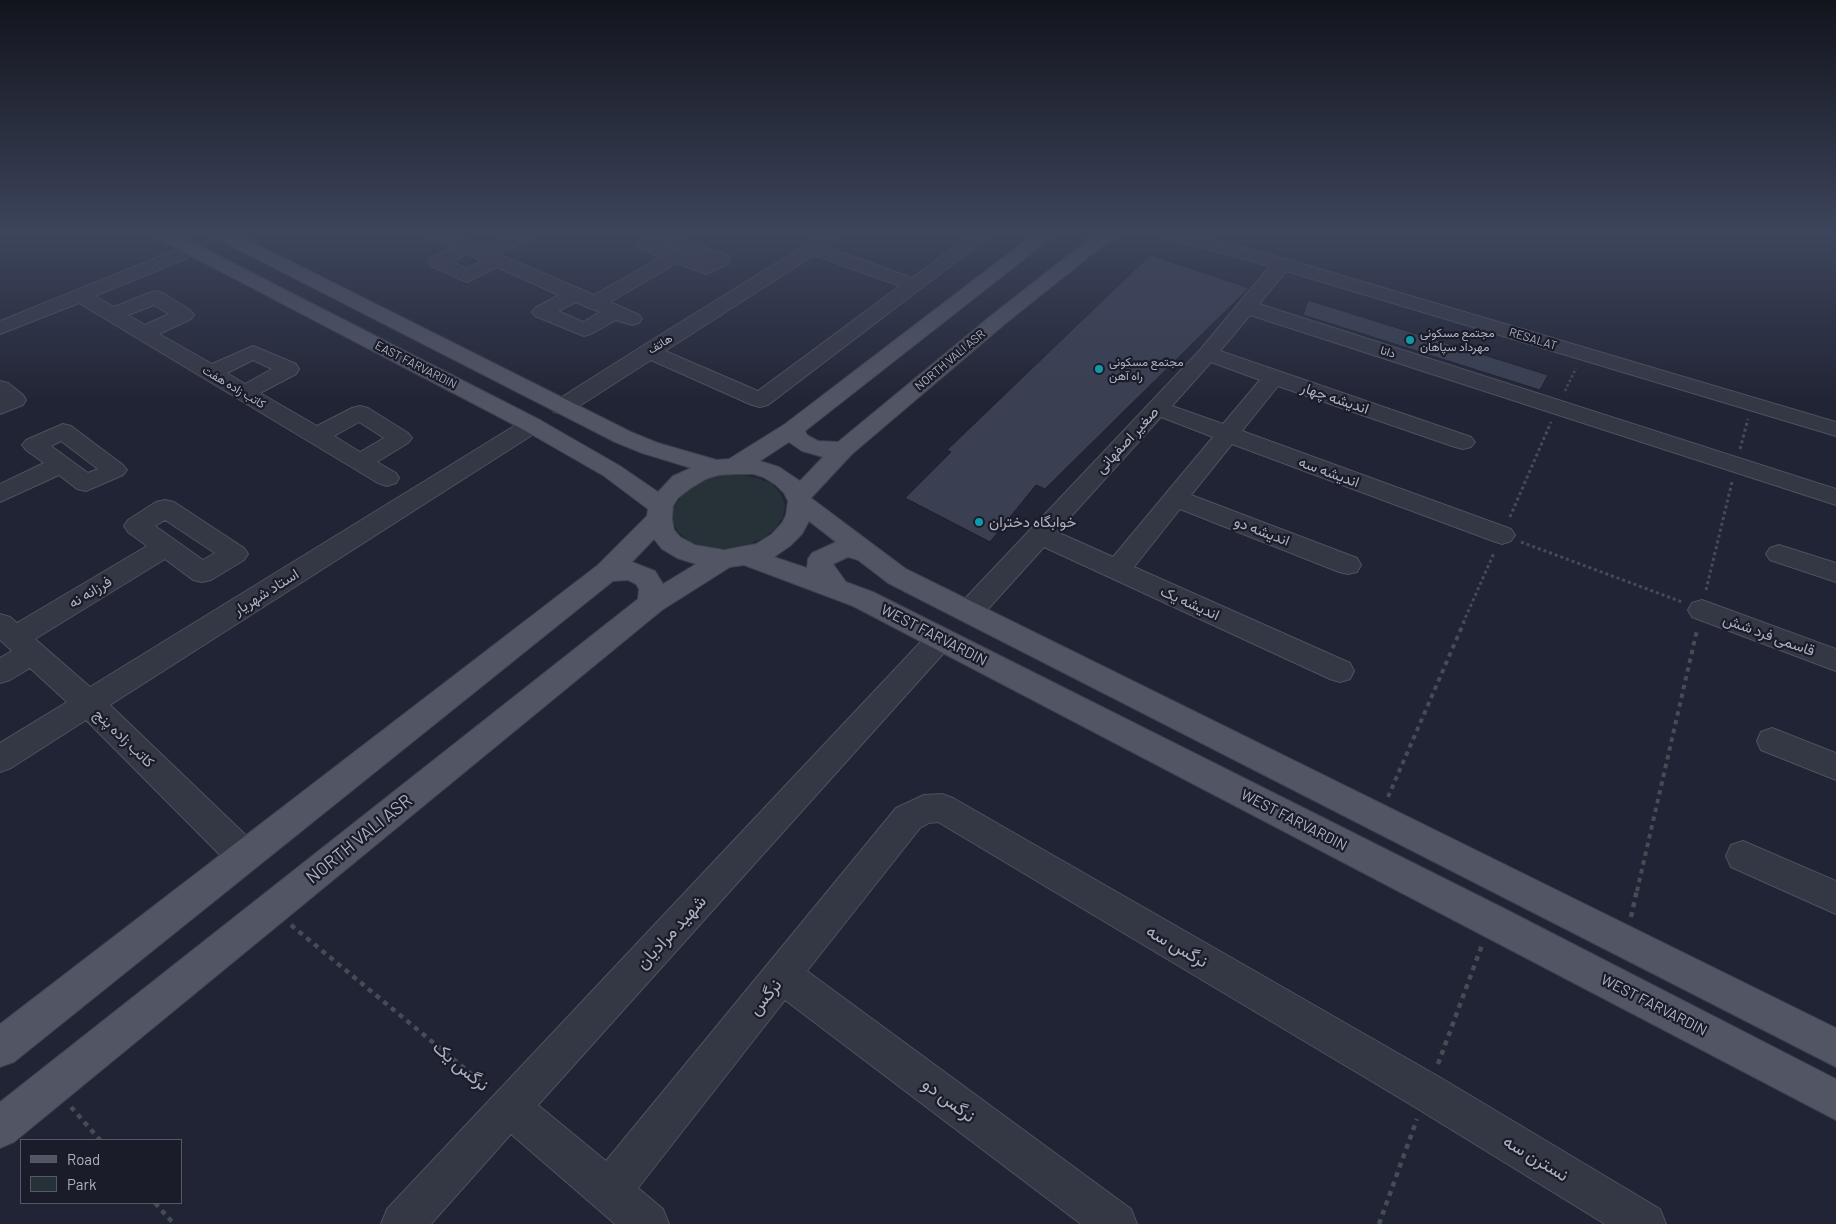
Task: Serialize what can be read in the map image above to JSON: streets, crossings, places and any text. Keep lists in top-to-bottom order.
{
  "streets": {
    "main road": ["NORTH VALI ASR", "EAST FARVARDIN", "WEST FARVARDIN"],
    "street": [
      "RESALAT",
      "هاتف",
      "دانا",
      "کاتب زاده هفت",
      "اندیشه چهار",
      "صغیر اصفهانی",
      "اندیشه سه",
      "اندیشه دو",
      "فرزانه نه",
      "استاد شهریار",
      "اندیشه یک",
      "قاسمی فرد شش",
      "کاتب زاده پنج",
      "شهید مرادیان",
      "نرگس سه",
      "نرگس",
      "نرگس دو",
      "نسترن سه"
    ],
    "path": ["نرگس یک"]
  },
  "crossings": [
    ["هاتف", "EAST FARVARDIN"],
    ["دانا", "صغیر اصفهانی"],
    ["NORTH VALI ASR", "EAST FARVARDIN"],
    ["NORTH VALI ASR", "WEST FARVARDIN"],
    ["NORTH VALI ASR", "نرگس یک"],
    ["EAST FARVARDIN", "استاد شهریار"],
    ["EAST FARVARDIN", "WEST FARVARDIN"],
    ["اندیشه چهار", "صغیر اصفهانی"],
    ["صغیر اصفهانی", "اندیشه سه"],
    ["صغیر اصفهانی", "اندیشه یک"],
    ["فرزانه نه", "کاتب زاده پنج"],
    ["استاد شهریار", "کاتب زاده پنج"],
    ["WEST FARVARDIN", "شهید مرادیان"],
    ["شهید مرادیان", "نرگس یک"],
    ["نرگس سه", "نرگس"],
    ["نرگس سه", "نسترن سه"],
    ["نرگس", "نرگس دو"]
  ],
  "places": ["مجتمع مسکونی مهرداد سپاهان", "مجتمع مسکونی راه آهن", "خوابگاه دختران"],
  "legend": ["Road", "Park"]
}
